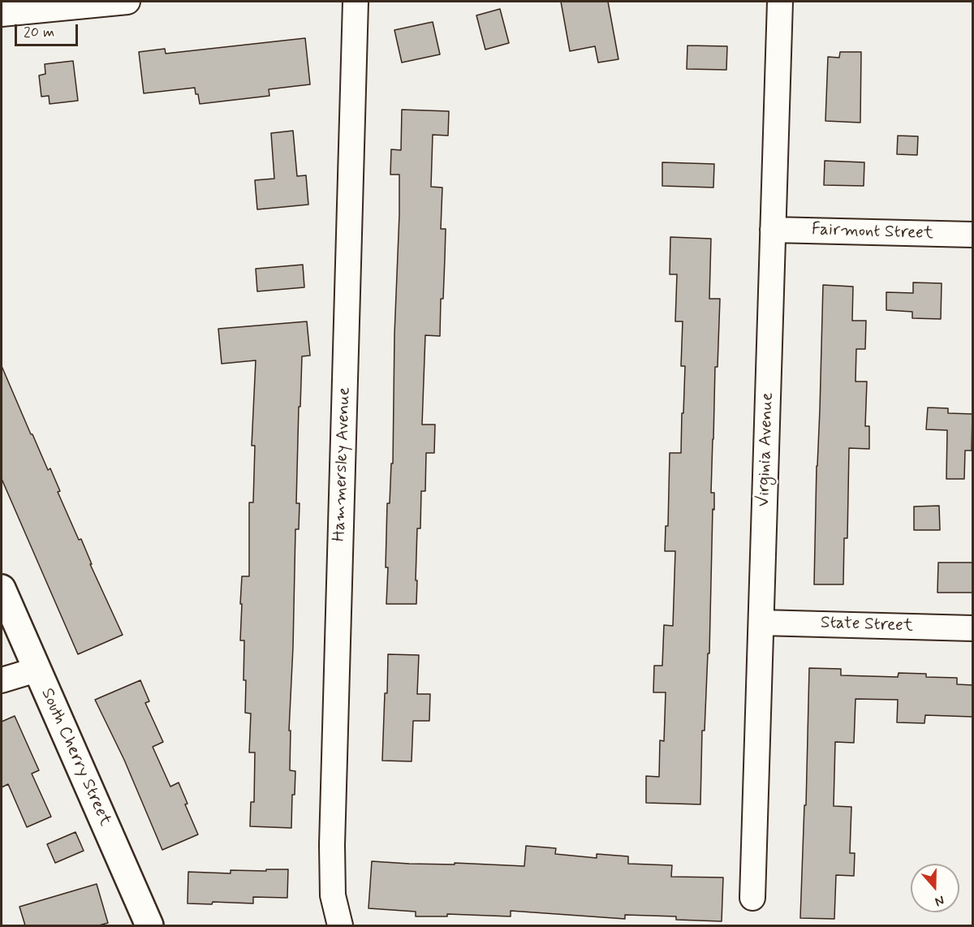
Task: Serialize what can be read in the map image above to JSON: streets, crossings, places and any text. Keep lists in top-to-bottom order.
{
  "streets": {
    "street": [
      "Fairmont Street",
      "Virginia Avenue",
      "Hammersley Avenue",
      "State Street",
      "South Cherry Street"
    ]
  },
  "crossings": [
    ["Fairmont Street", "Virginia Avenue"],
    ["Virginia Avenue", "State Street"]
  ],
  "scale_bar": "20 m",
  "north": "bottom"
}
